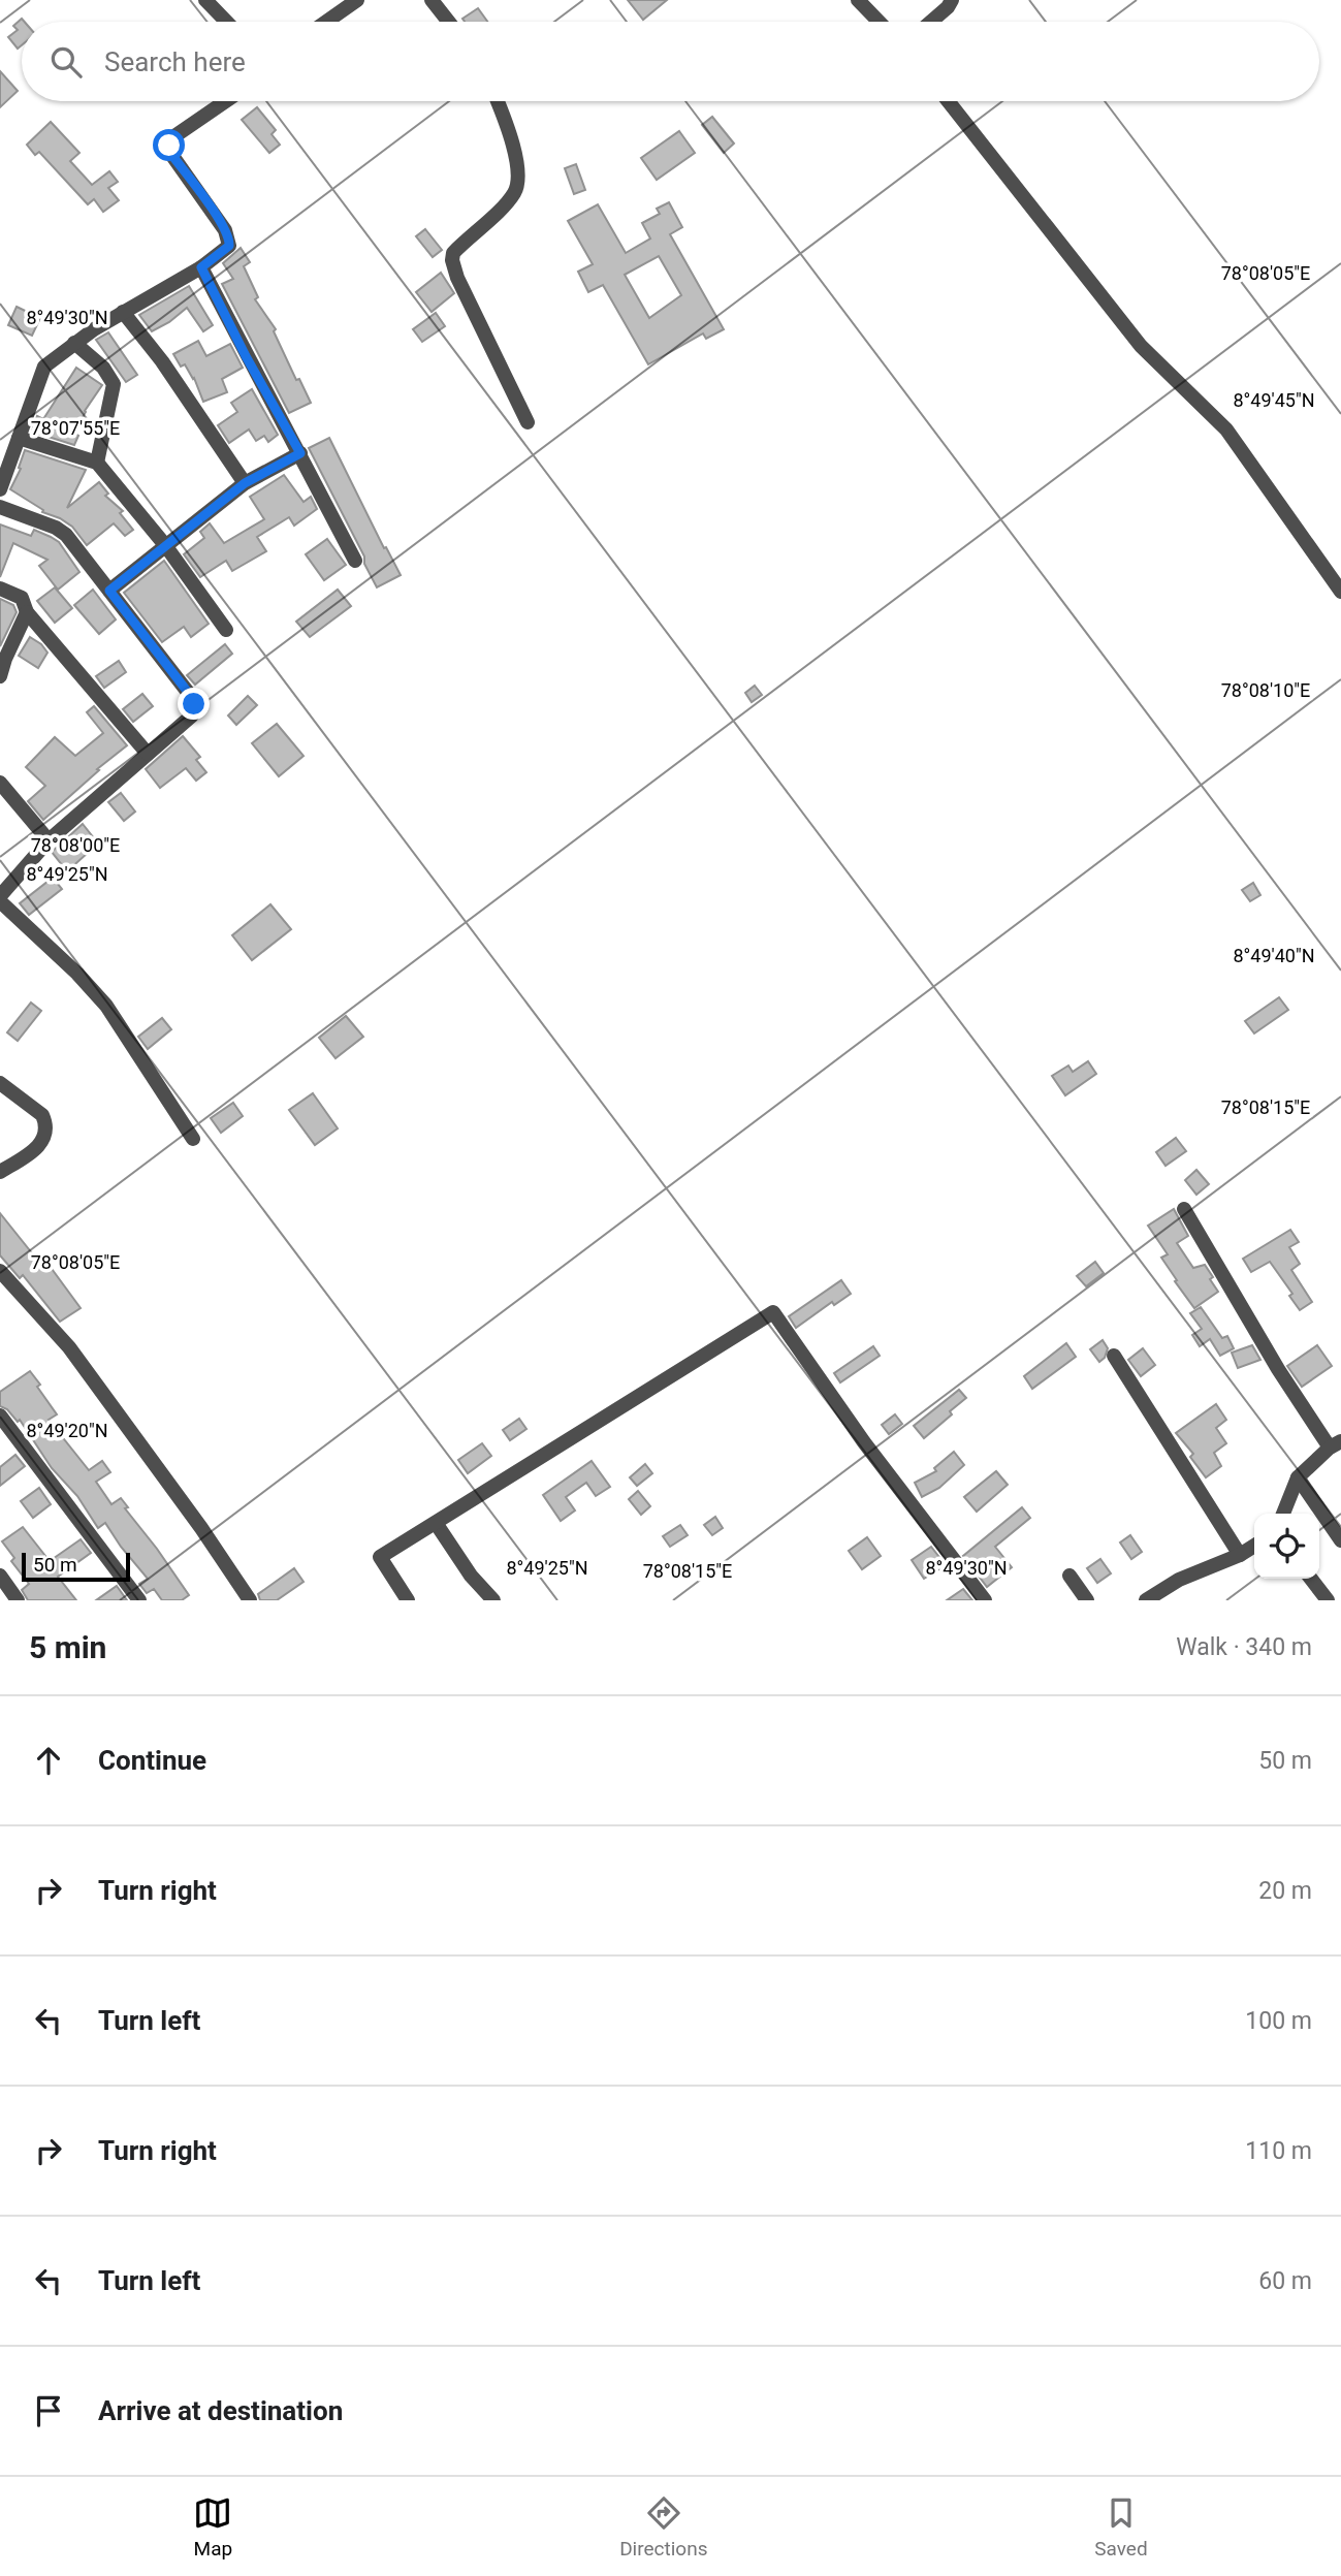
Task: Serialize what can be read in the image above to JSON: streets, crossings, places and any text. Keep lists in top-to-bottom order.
{
  "scale_bar": "50 m",
  "page": {
    "search": "Search here",
    "scale": "50 m",
    "heading": ["5 min", "Walk · 340 m"],
    "list": [
      ["Continue", "50 m"],
      ["Turn right", "20 m"],
      ["Turn left", "100 m"],
      ["Turn right", "110 m"],
      ["Turn left", "60 m"],
      "Arrive at destination"
    ],
    "nav": ["Map", "Directions", "Saved"]
  },
  "coordinates": [
    "78°08'05\"E",
    "8°49'30\"N",
    "8°49'45\"N",
    "78°07'55\"E",
    "78°08'10\"E",
    "78°08'00\"E",
    "8°49'25\"N",
    "8°49'40\"N",
    "78°08'15\"E",
    "8°49'20\"N"
  ]
}
